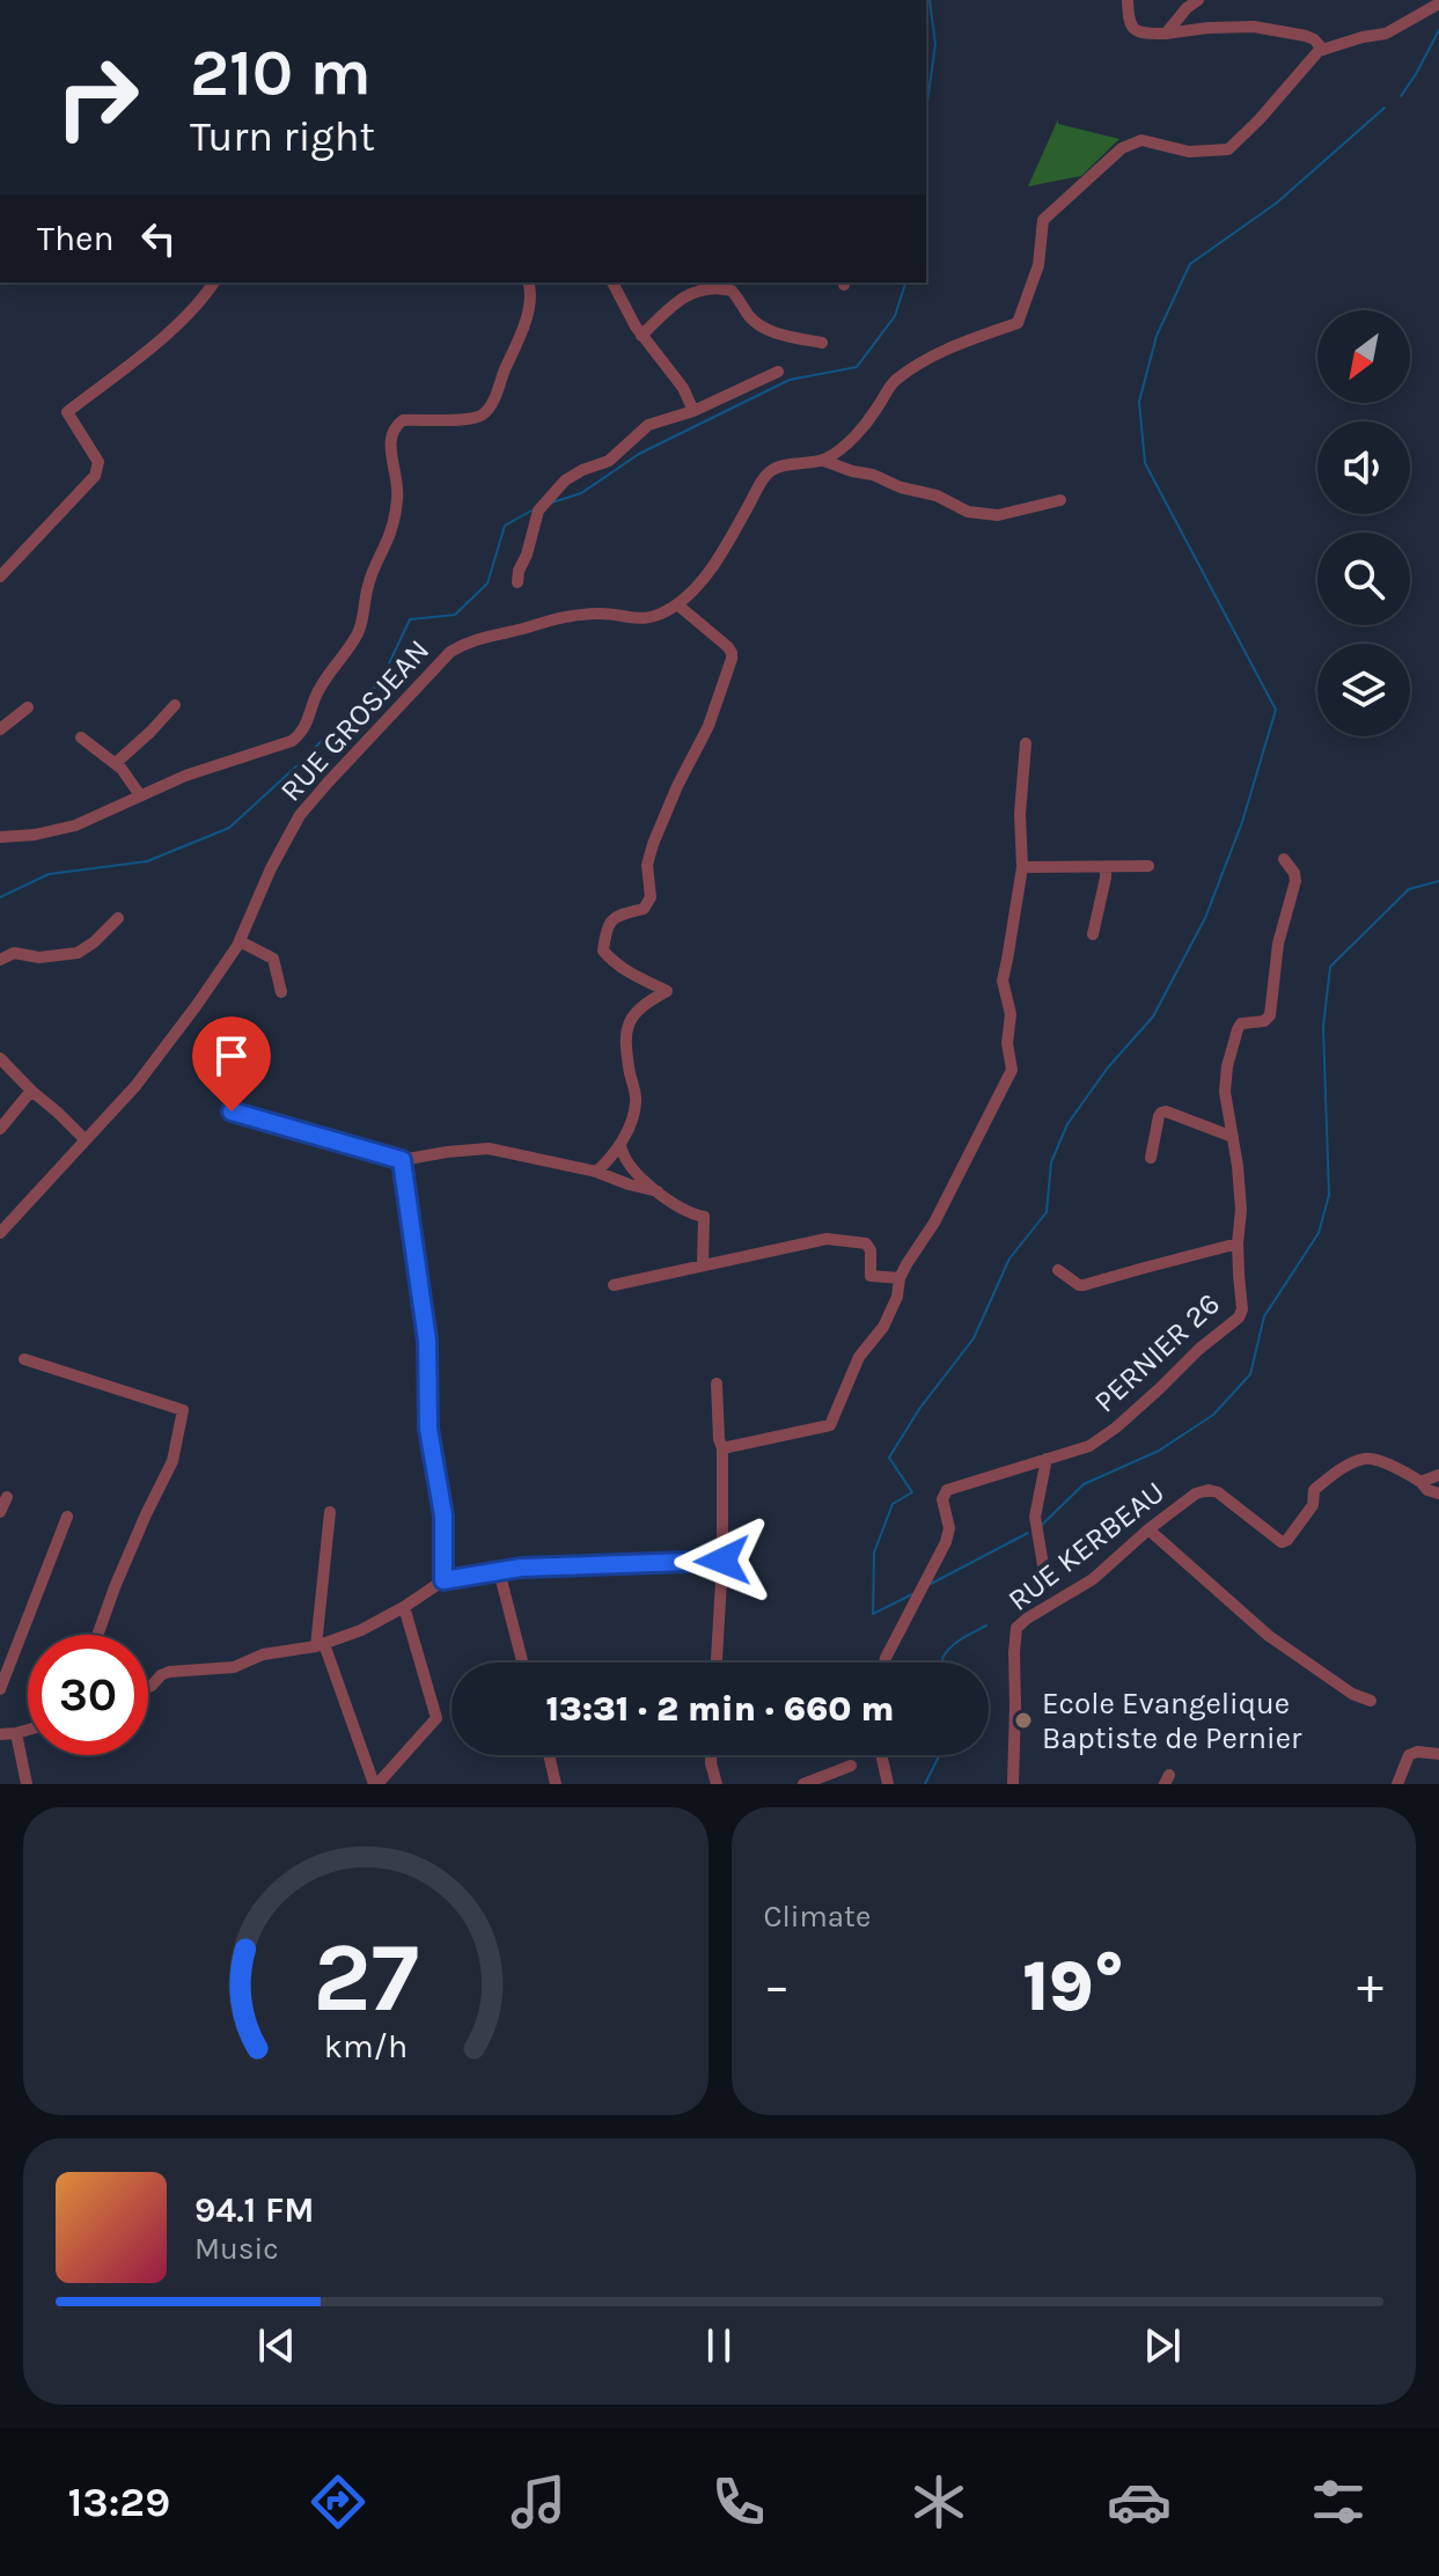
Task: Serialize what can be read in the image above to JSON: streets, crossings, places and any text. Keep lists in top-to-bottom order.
{
  "streets": {
    "street": ["RUE GROSJEAN", "PERNIER 26", "RUE KERBEAU"]
  },
  "places": ["Ecole Evangelique Baptiste de Pernier"],
  "north": "bottom left",
  "page": {
    "turn": ["210 m", "Turn right"],
    "then": "Then",
    "limit": "30",
    "trip": "13:31 · 2 min · 660 m",
    "tile": "Climate",
    "heat": ["−", "19°", "+"],
    "song": ["94.1 FM", "Music"],
    "tabs": "13:29",
    "gauge": ["27", "km/h"]
  }
}
